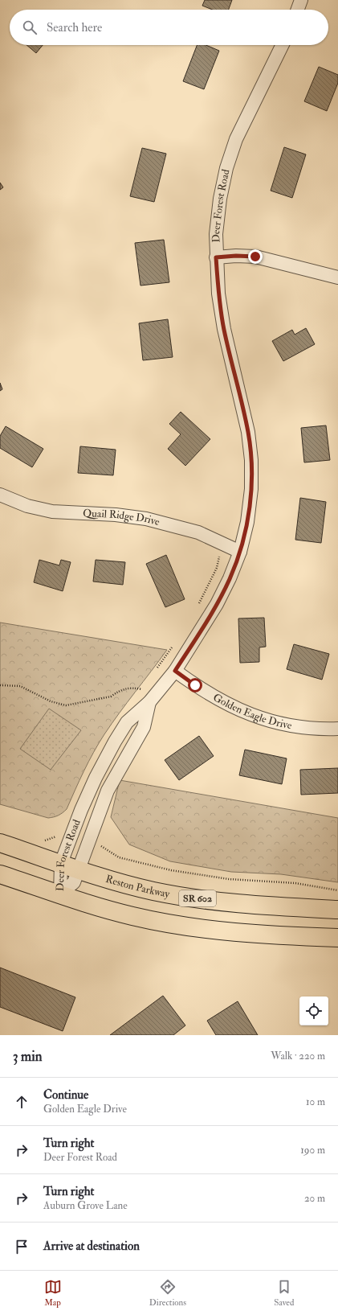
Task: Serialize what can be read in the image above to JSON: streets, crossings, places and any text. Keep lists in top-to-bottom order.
{
  "streets": {
    "main road": ["Reston Parkway", "SR 602"],
    "street": ["Deer Forest Road", "Quail Ridge Drive", "Golden Eagle Drive"]
  },
  "crossings": [
    ["Deer Forest Road", "Quail Ridge Drive"],
    ["Deer Forest Road", "Golden Eagle Drive"],
    ["Deer Forest Road", "Reston Parkway"]
  ],
  "page": {
    "search": "Search here",
    "heading": ["3 min", "Walk · 220 m"],
    "list": [
      ["Continue", "Golden Eagle Drive", "10 m"],
      ["Turn right", "Deer Forest Road", "190 m"],
      ["Turn right", "Auburn Grove Lane", "20 m"],
      "Arrive at destination"
    ],
    "nav": ["Map", "Directions", "Saved"]
  }
}
